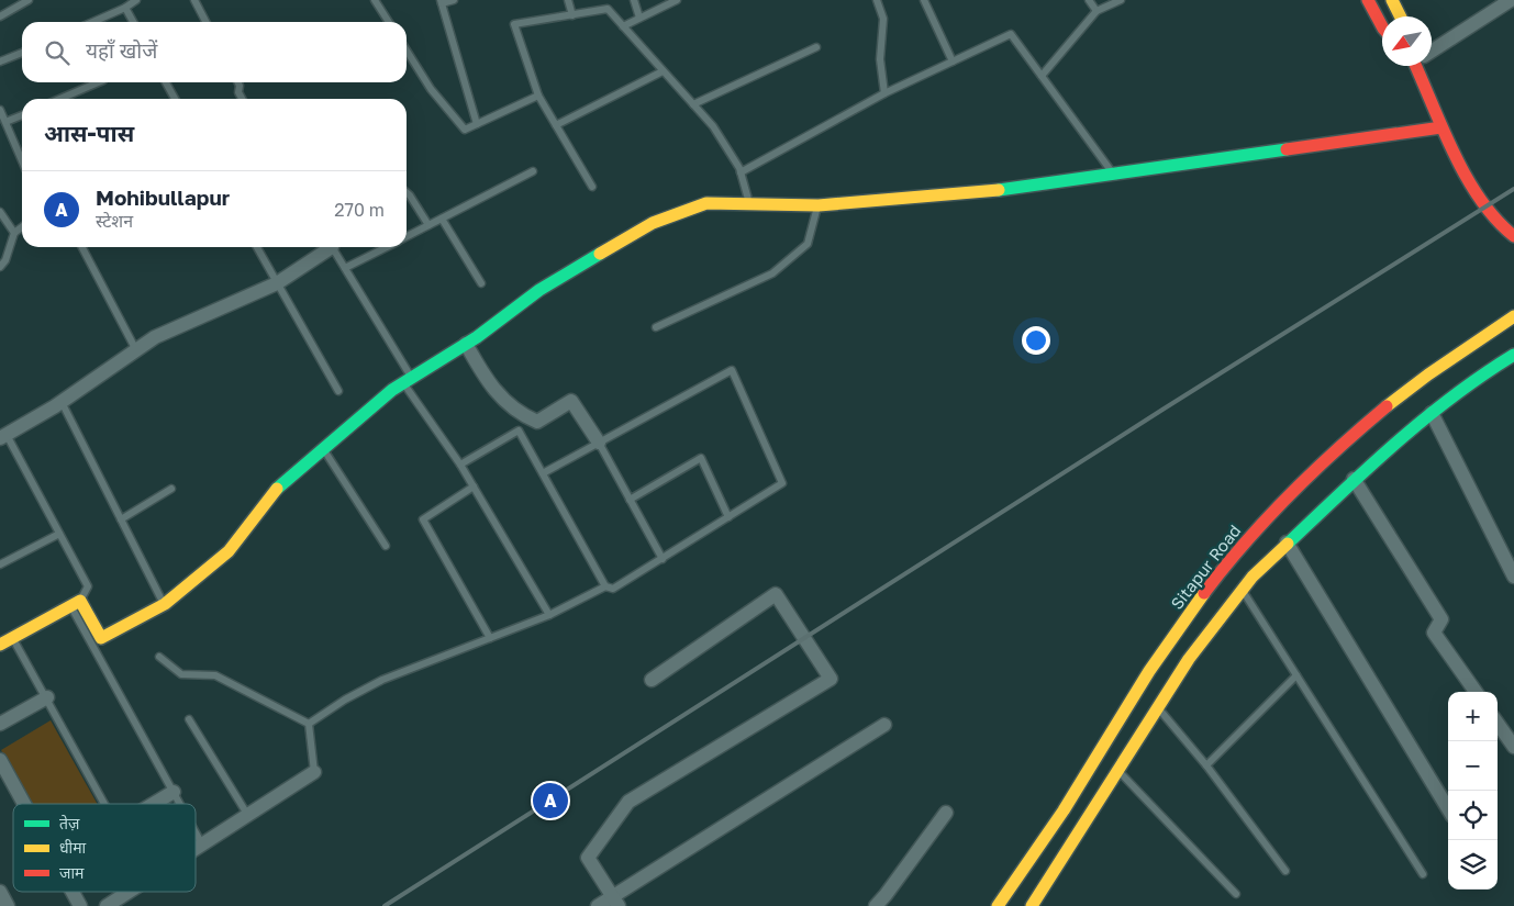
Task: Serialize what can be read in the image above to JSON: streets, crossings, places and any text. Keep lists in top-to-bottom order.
{
  "streets": {
    "street": ["Sitapur Road"]
  },
  "legend": ["तेज़", "धीमा", "जाम"],
  "north": "bottom left",
  "page": {
    "search": "यहाँ खोजें",
    "heading": "आस-पास",
    "list": [
      {
        "mark": "A",
        "name": "Mohibullapur",
        "note": "स्टेशन",
        "value": "270 m"
      }
    ],
    "map_buttons": ["+", "−"],
    "pins": "A"
  }
}
